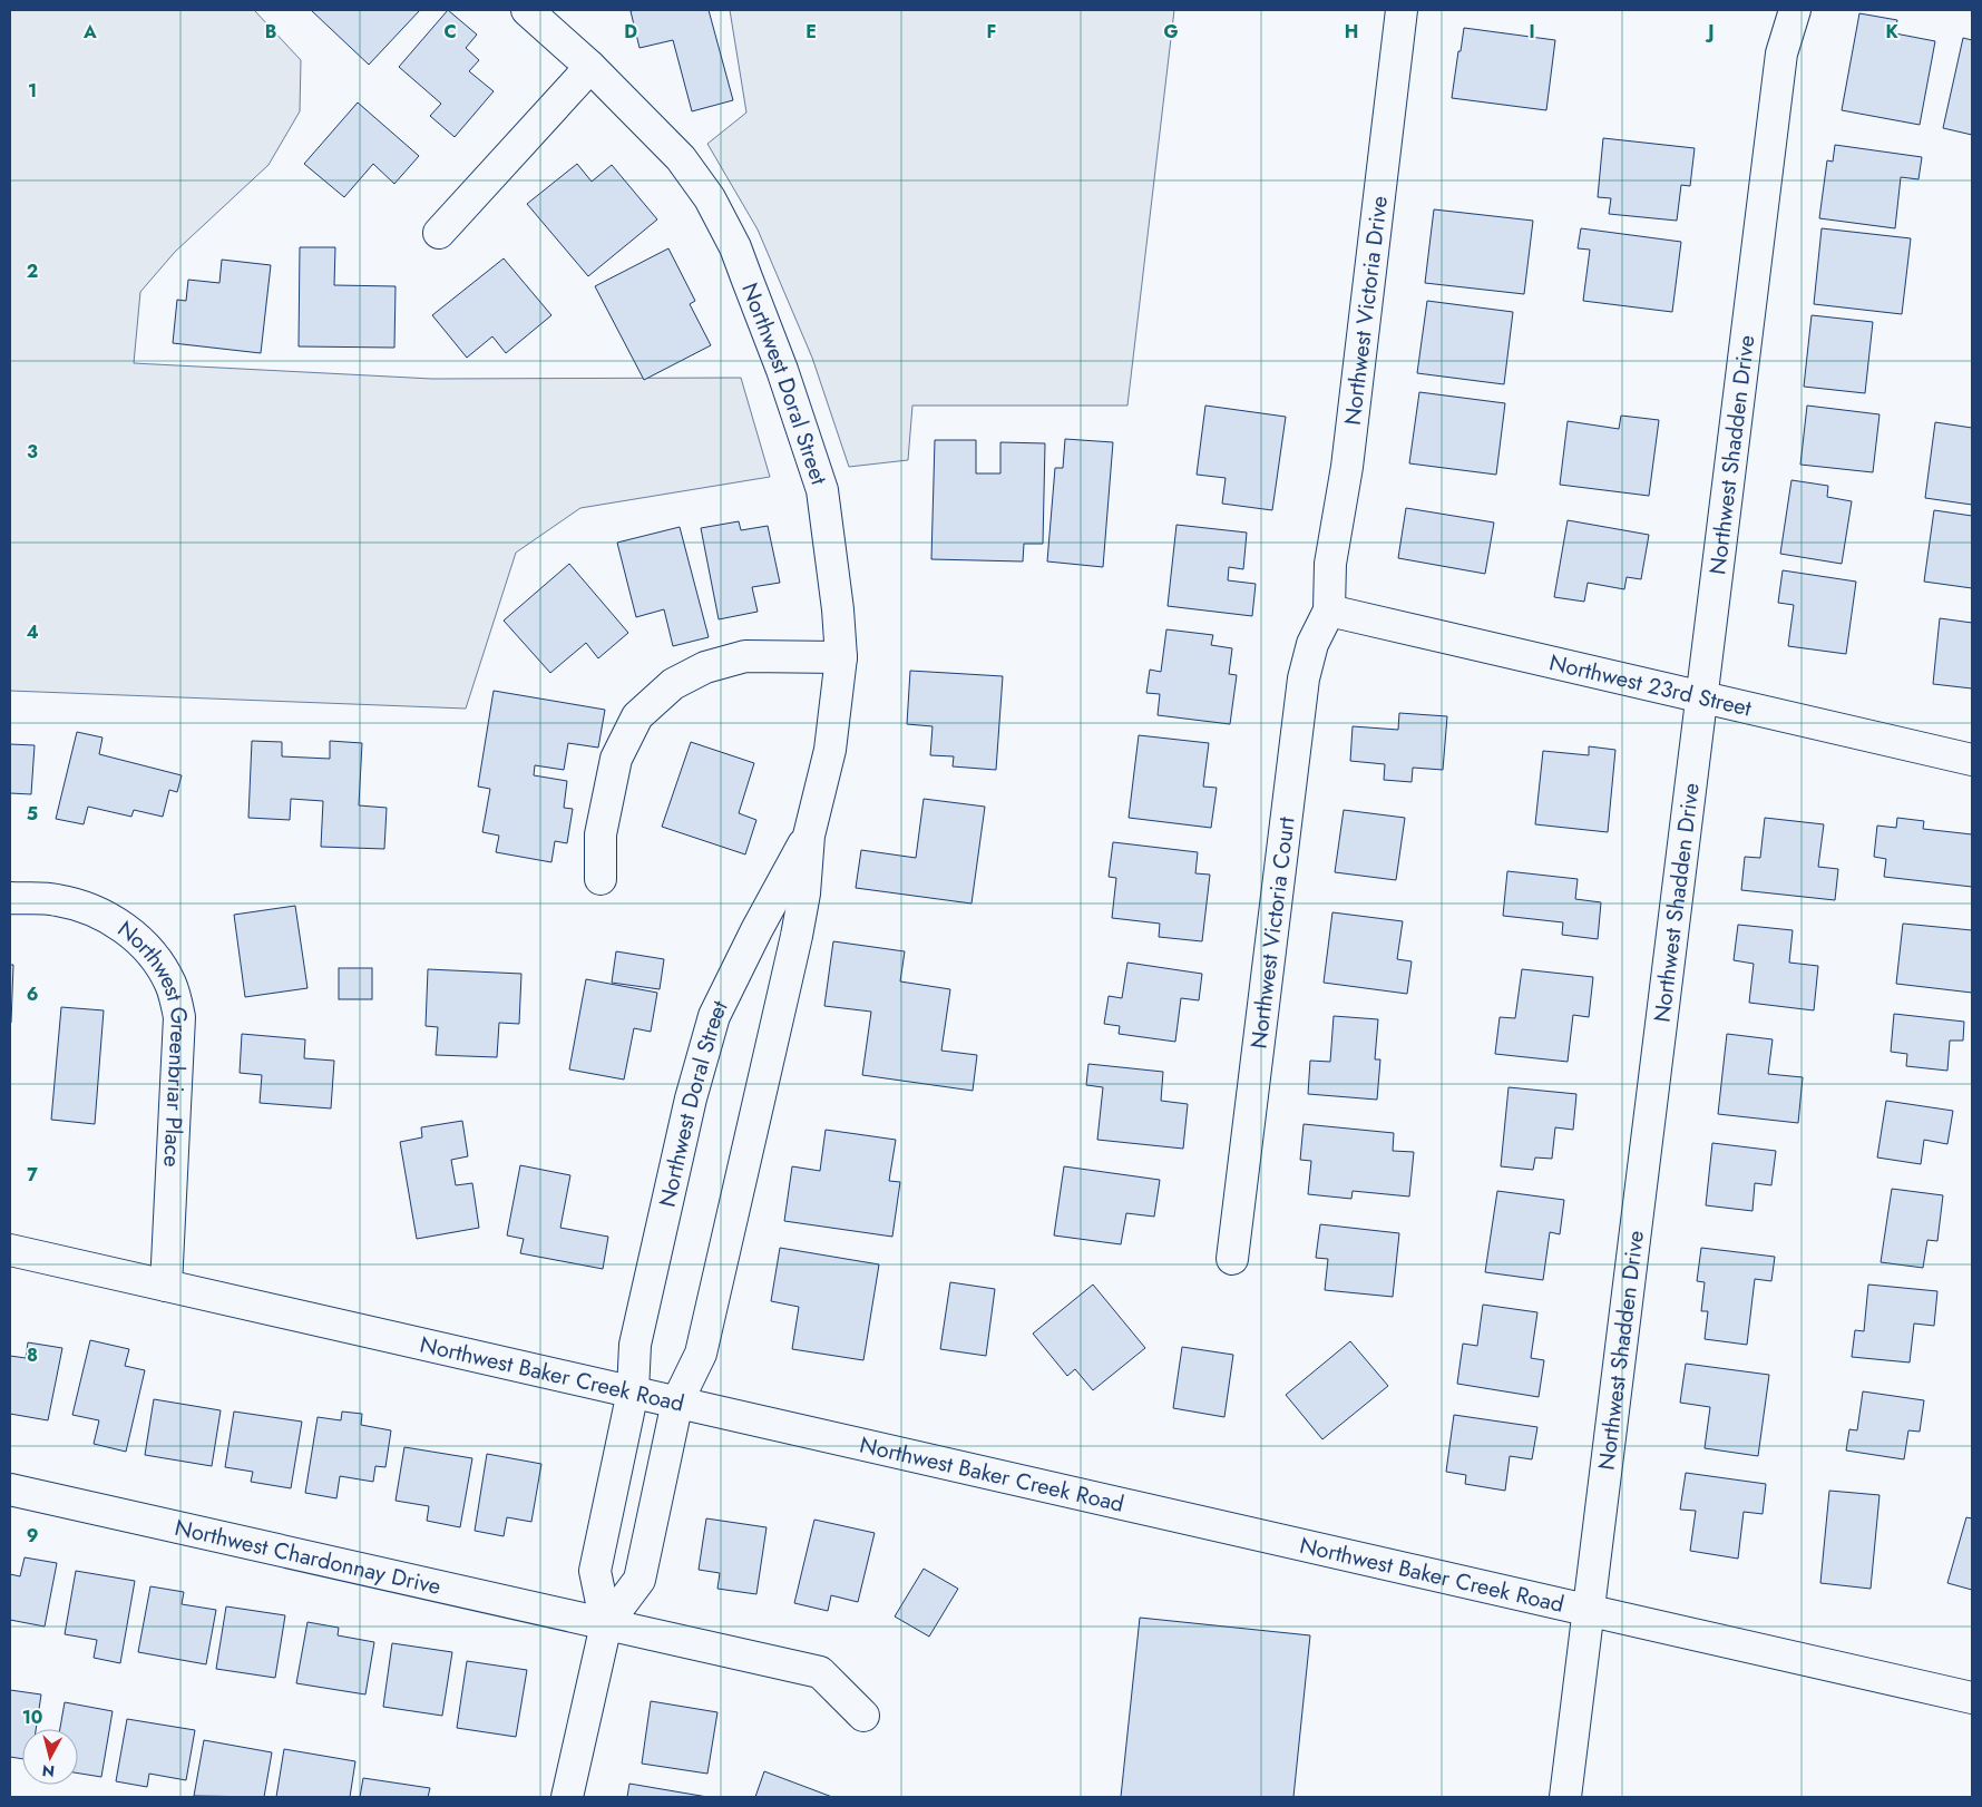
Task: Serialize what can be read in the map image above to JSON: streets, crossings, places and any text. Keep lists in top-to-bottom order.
{
  "streets": {
    "street": [
      "Northwest Victoria Drive",
      "Northwest Doral Street",
      "Northwest Shadden Drive",
      "Northwest 23rd Street",
      "Northwest Victoria Court",
      "Northwest Greenbriar Place",
      "Northwest Baker Creek Road",
      "Northwest Chardonnay Drive"
    ]
  },
  "crossings": [
    ["Northwest Victoria Drive", "Northwest 23rd Street"],
    ["Northwest Victoria Drive", "Northwest Victoria Court"],
    ["Northwest Doral Street", "Northwest Baker Creek Road"],
    ["Northwest Doral Street", "Northwest Chardonnay Drive"],
    ["Northwest Shadden Drive", "Northwest 23rd Street"],
    ["Northwest Shadden Drive", "Northwest Baker Creek Road"],
    ["Northwest 23rd Street", "Northwest Victoria Court"],
    ["Northwest Greenbriar Place", "Northwest Baker Creek Road"]
  ],
  "north": "bottom",
  "grid": {
    "columns": [
      "A",
      "B",
      "C",
      "D",
      "E",
      "F",
      "G",
      "H",
      "I",
      "J",
      "K"
    ],
    "rows": [
      "1",
      "2",
      "3",
      "4",
      "5",
      "6",
      "7",
      "8",
      "9",
      "10"
    ]
  }
}
